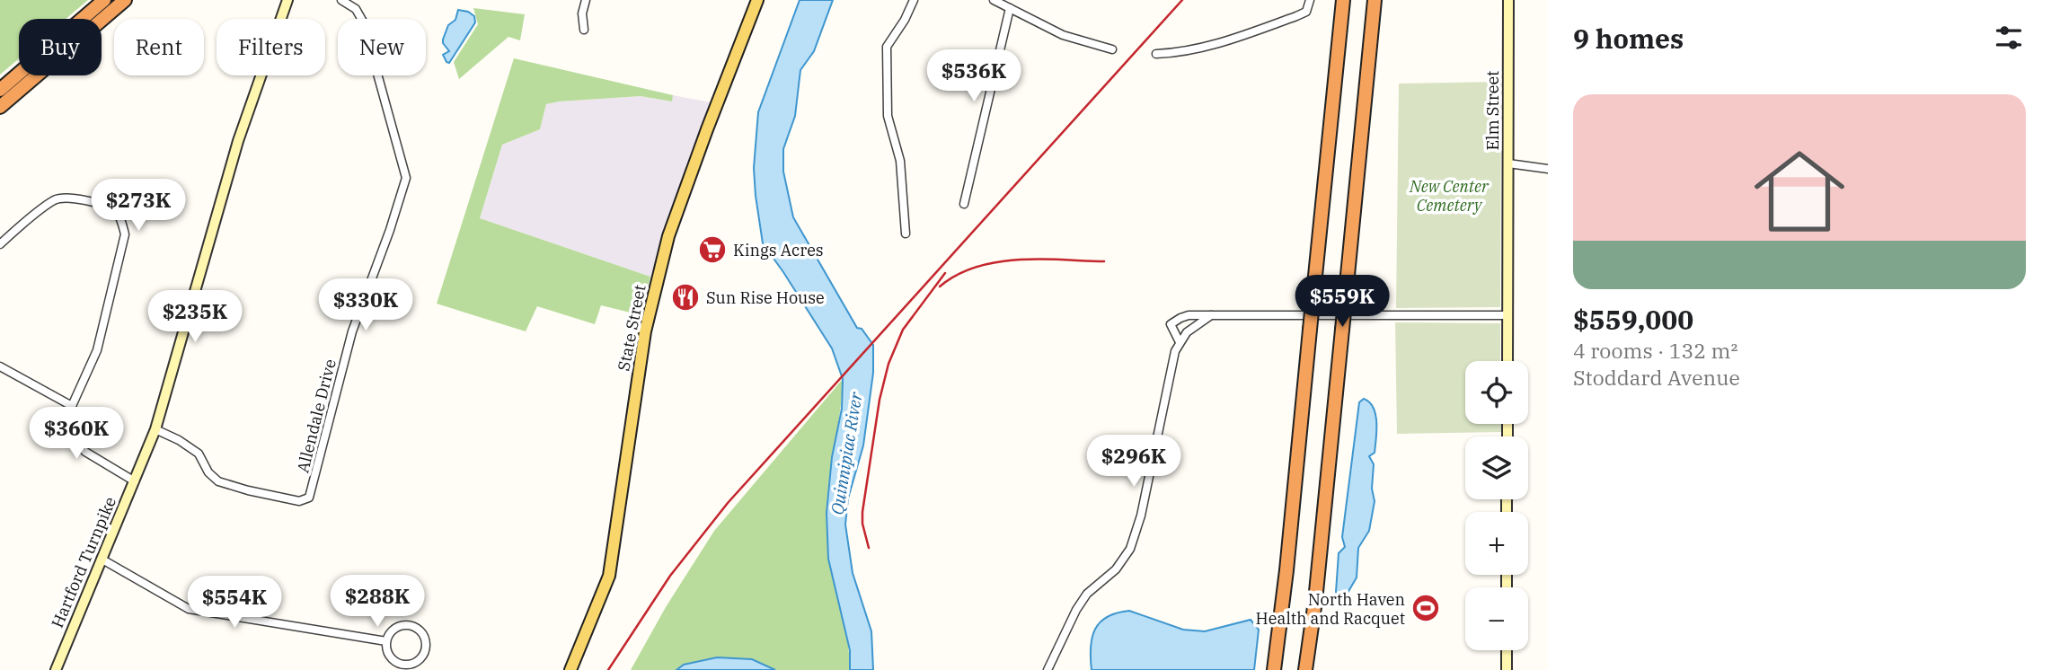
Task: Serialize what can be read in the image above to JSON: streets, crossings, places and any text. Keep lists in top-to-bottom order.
{
  "streets": {
    "main road": ["Elm Street", "State Street", "Hartford Turnpike"],
    "street": ["Allendale Drive"]
  },
  "crossings": [
    ["Allendale Drive", "Hartford Turnpike"]
  ],
  "water": ["Quinnipiac River"],
  "parks": ["New Center Cemetery"],
  "places": {
    "supermarket": ["Kings Acres"],
    "restaurant": ["Sun Rise House"],
    "sports": ["North Haven Health and Racquet"]
  },
  "page": {
    "heading": "9 homes",
    "chip": [
      "Buy",
      "Rent",
      "Filters",
      "New"
    ],
    "price": [
      "$536K",
      "$273K",
      "$559K",
      "$330K",
      "$235K",
      "$360K",
      "$296K",
      "$288K",
      "$554K"
    ],
    "list": [
      {
        "name": "$559,000",
        "note": "4 rooms · 132 m² · Stoddard Avenue"
      }
    ],
    "map_buttons": ["+", "−"]
  }
}
